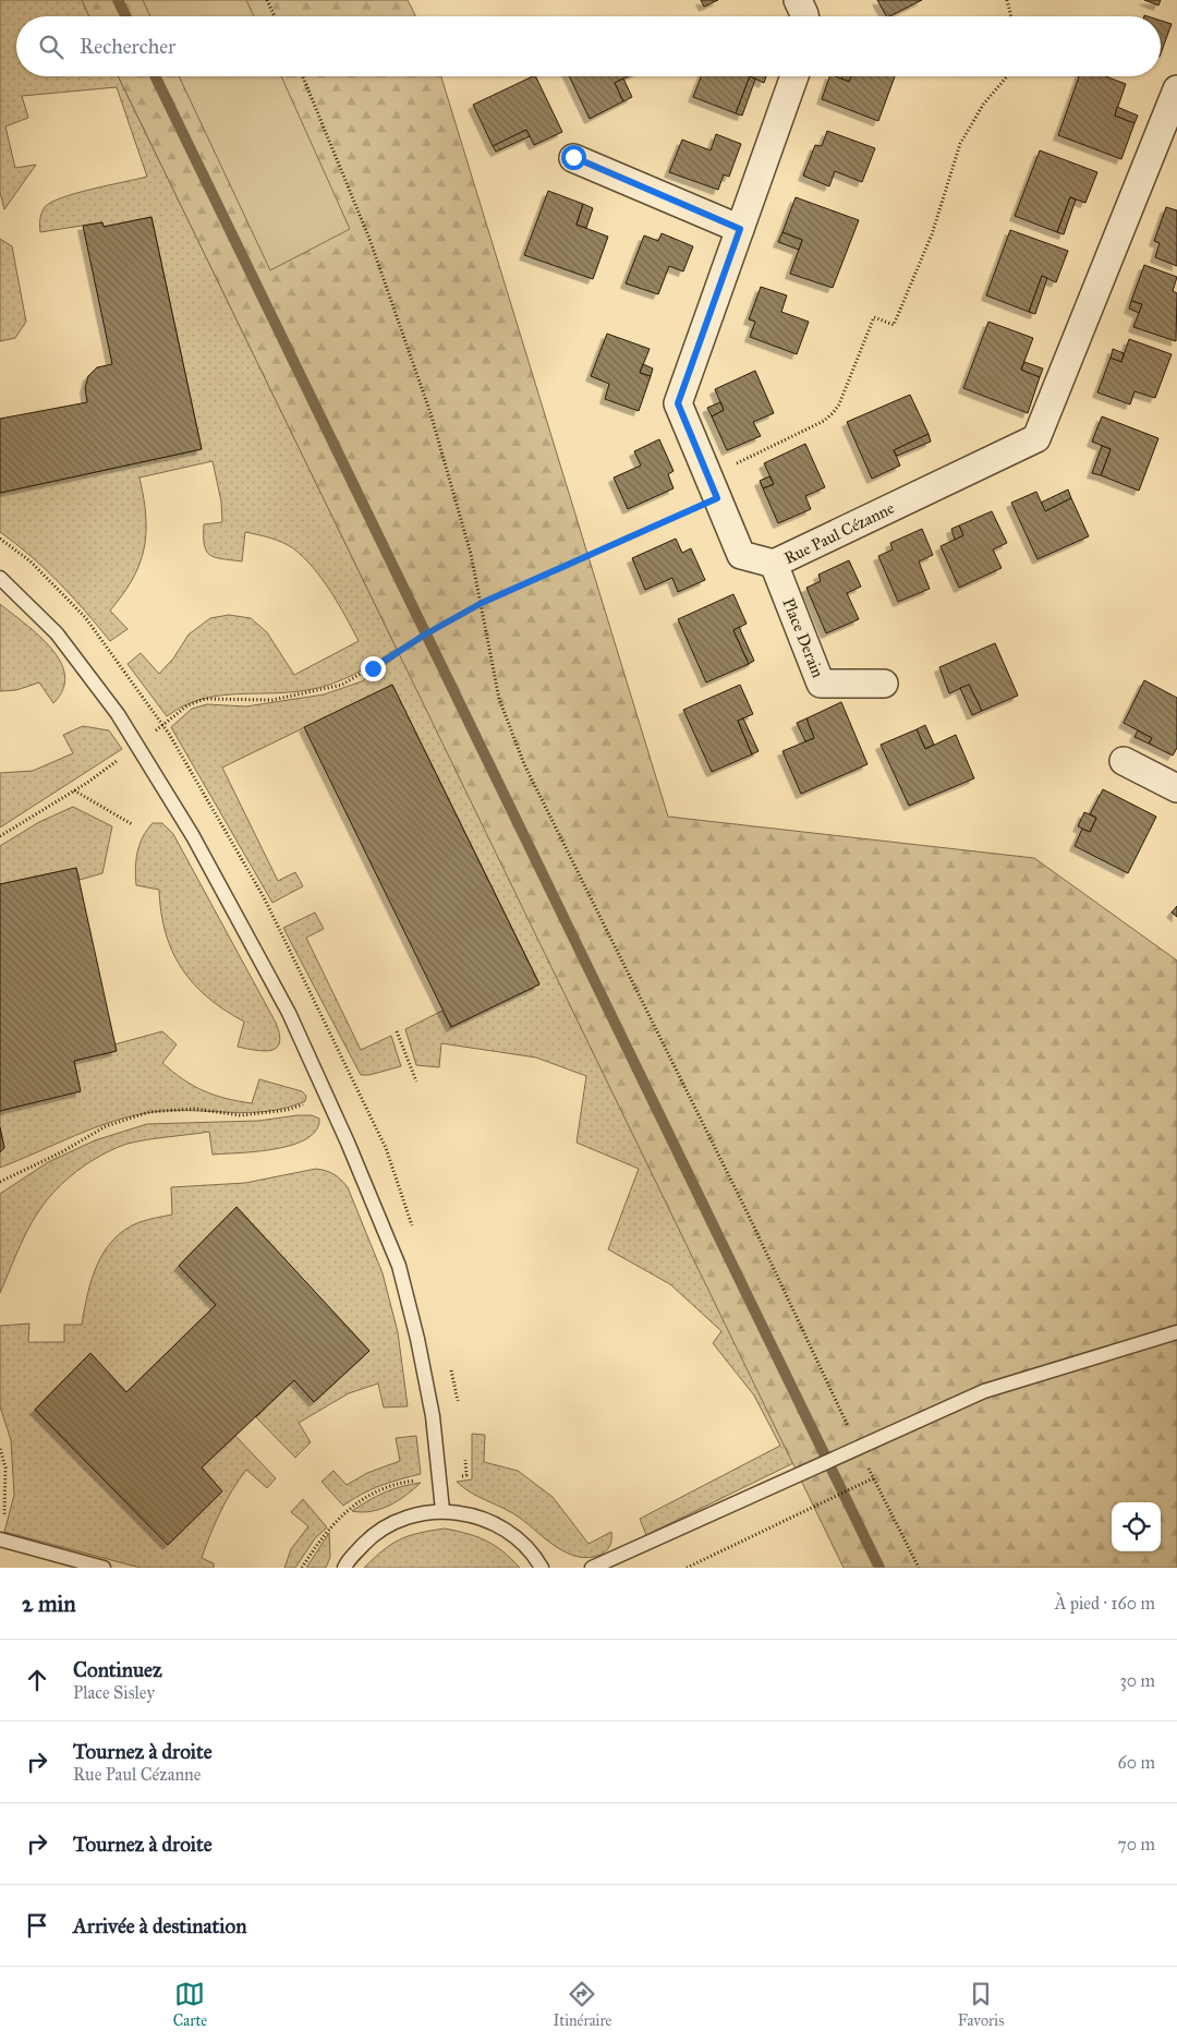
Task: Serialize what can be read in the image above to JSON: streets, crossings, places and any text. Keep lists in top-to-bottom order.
{
  "streets": {
    "street": ["Rue Paul Cézanne", "Place Derain"]
  },
  "crossings": [
    ["Rue Paul Cézanne", "Place Derain"]
  ],
  "page": {
    "search": "Rechercher",
    "heading": ["2 min", "À pied · 160 m"],
    "list": [
      ["Continuez", "Place Sisley", "30 m"],
      ["Tournez à droite", "Rue Paul Cézanne", "60 m"],
      ["Tournez à droite", "70 m"],
      "Arrivée à destination"
    ],
    "nav": ["Carte", "Itinéraire", "Favoris"]
  }
}
